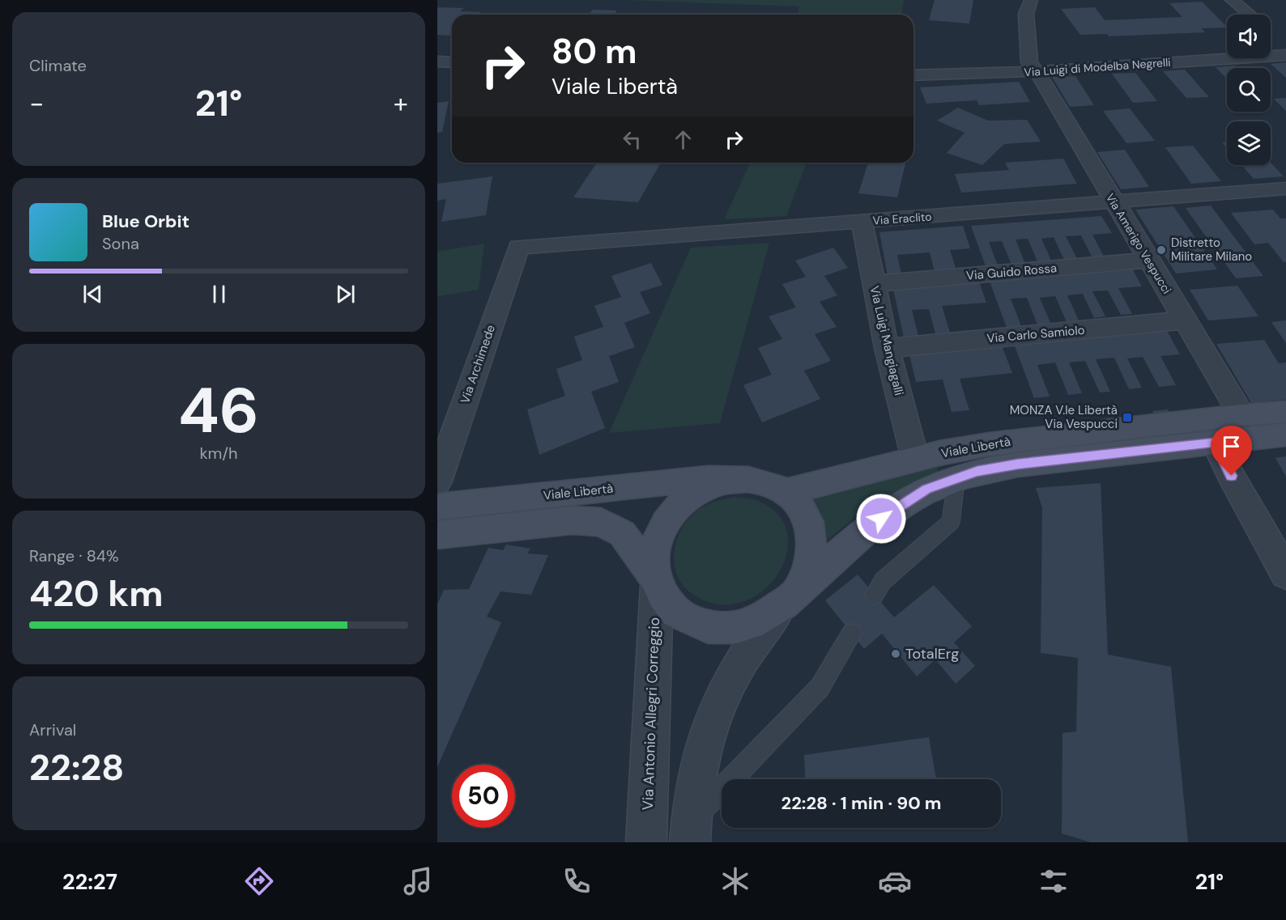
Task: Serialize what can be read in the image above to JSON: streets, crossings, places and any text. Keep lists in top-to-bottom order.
{
  "streets": {
    "main road": ["Viale Libertà"],
    "street": [
      "Via Luigi di Modelba Negrelli",
      "Via Eraclito",
      "Via Amerigo Vespucci",
      "Via Guido Rossa",
      "Via Carlo Samiolo",
      "Via Luigi Mangiagalli",
      "Via Archimede",
      "Via Antonio Allegri Correggio"
    ]
  },
  "crossings": [
    ["Via Luigi di Modelba Negrelli", "Via Amerigo Vespucci"],
    ["Via Eraclito", "Via Amerigo Vespucci"],
    ["Via Eraclito", "Via Luigi Mangiagalli"],
    ["Via Eraclito", "Via Archimede"],
    ["Via Amerigo Vespucci", "Via Guido Rossa"],
    ["Via Amerigo Vespucci", "Via Carlo Samiolo"],
    ["Via Amerigo Vespucci", "Viale Libertà"],
    ["Via Guido Rossa", "Via Luigi Mangiagalli"],
    ["Via Carlo Samiolo", "Via Luigi Mangiagalli"],
    ["Via Luigi Mangiagalli", "Viale Libertà"],
    ["Viale Libertà", "Via Antonio Allegri Correggio"]
  ],
  "places": {
    "other": ["Distretto Militare Milano", "TotalErg"],
    "transit": ["MONZA V.le Libertà Via Vespucci"]
  },
  "page": {
    "tile": [
      "Climate",
      ["46", "km/h"],
      ["Range · 84%", "420 km"],
      ["Arrival", "22:28"]
    ],
    "turn": ["80 m", "Viale Libertà"],
    "heat": ["−", "21°", "+"],
    "song": ["Blue Orbit", "Sona"],
    "limit": "50",
    "trip": "22:28 · 1 min · 90 m",
    "tabs": ["22:27", "21°"]
  }
}
